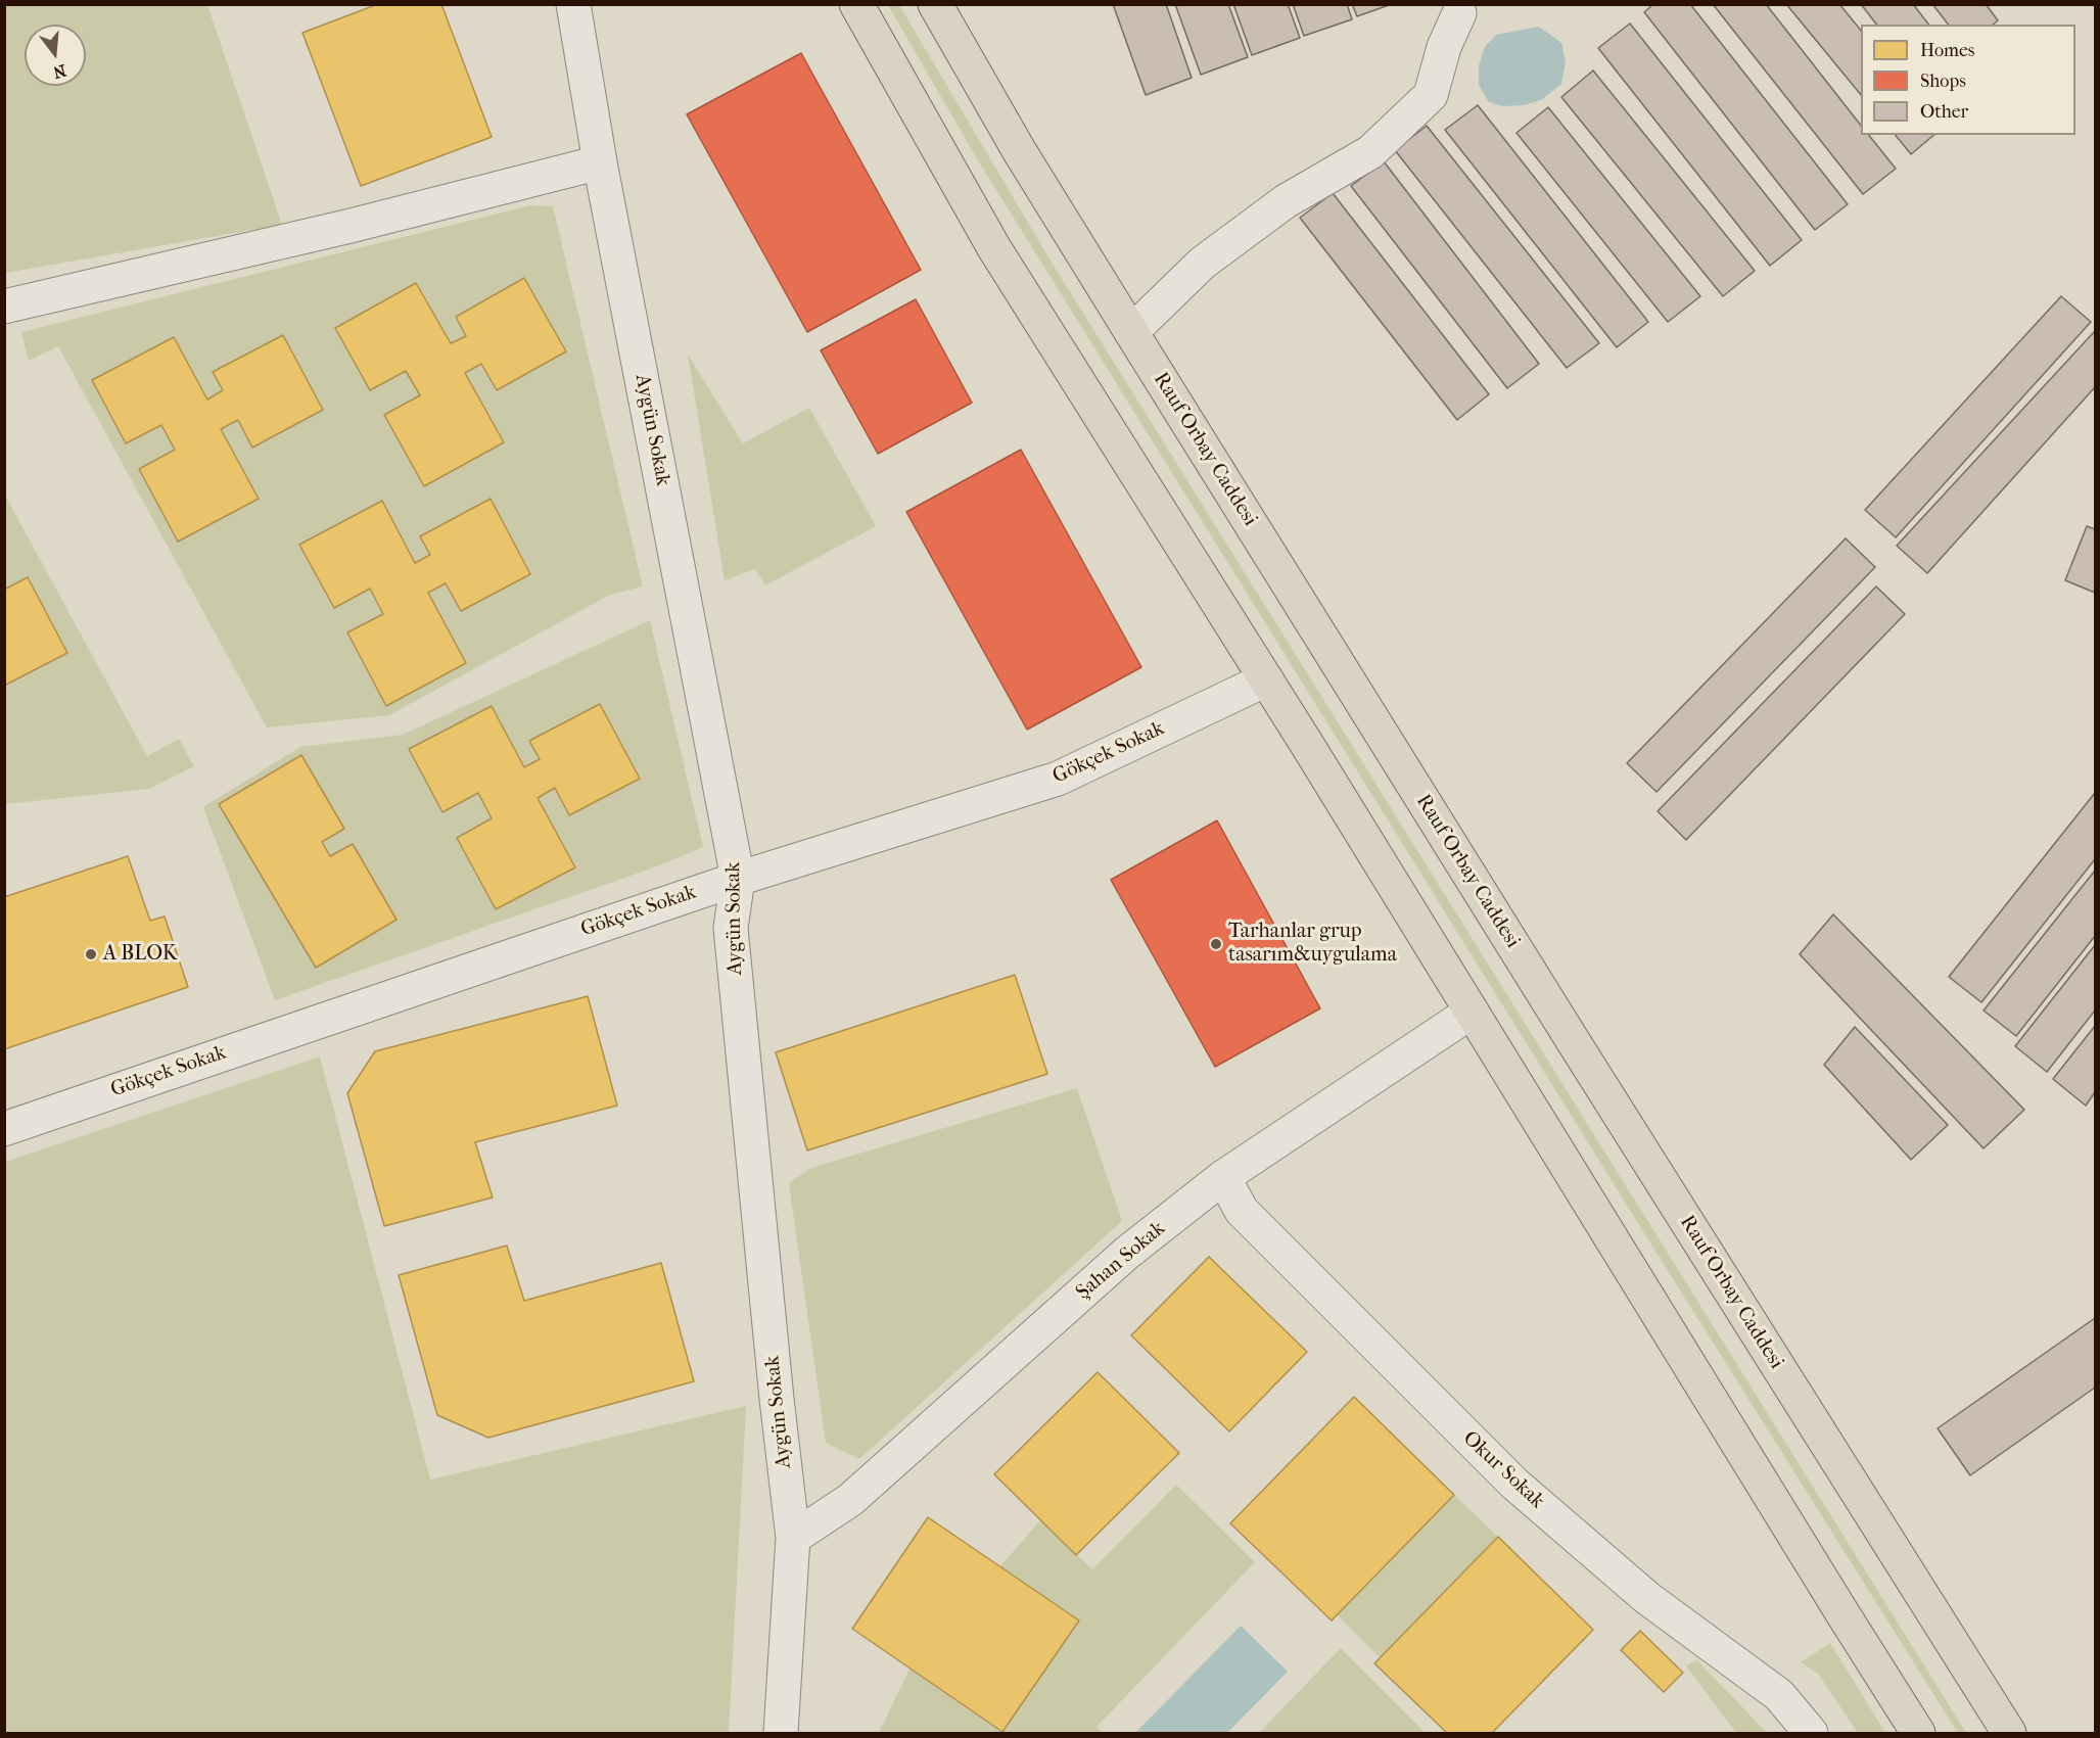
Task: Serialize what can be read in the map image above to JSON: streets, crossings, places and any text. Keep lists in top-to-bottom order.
{
  "streets": {
    "main road": ["Rauf Orbay Caddesi"],
    "street": [
      "Aygün Sokak",
      "Gökçek Sokak",
      "Şahan Sokak",
      "Okur Sokak"
    ]
  },
  "crossings": [
    ["Aygün Sokak", "Gökçek Sokak"],
    ["Aygün Sokak", "Şahan Sokak"],
    ["Şahan Sokak", "Okur Sokak"]
  ],
  "places": ["Tarhanlar grup tasarım&uygulama", "A BLOK"],
  "legend": ["Homes", "Shops", "Other"],
  "north": "bottom"
}
